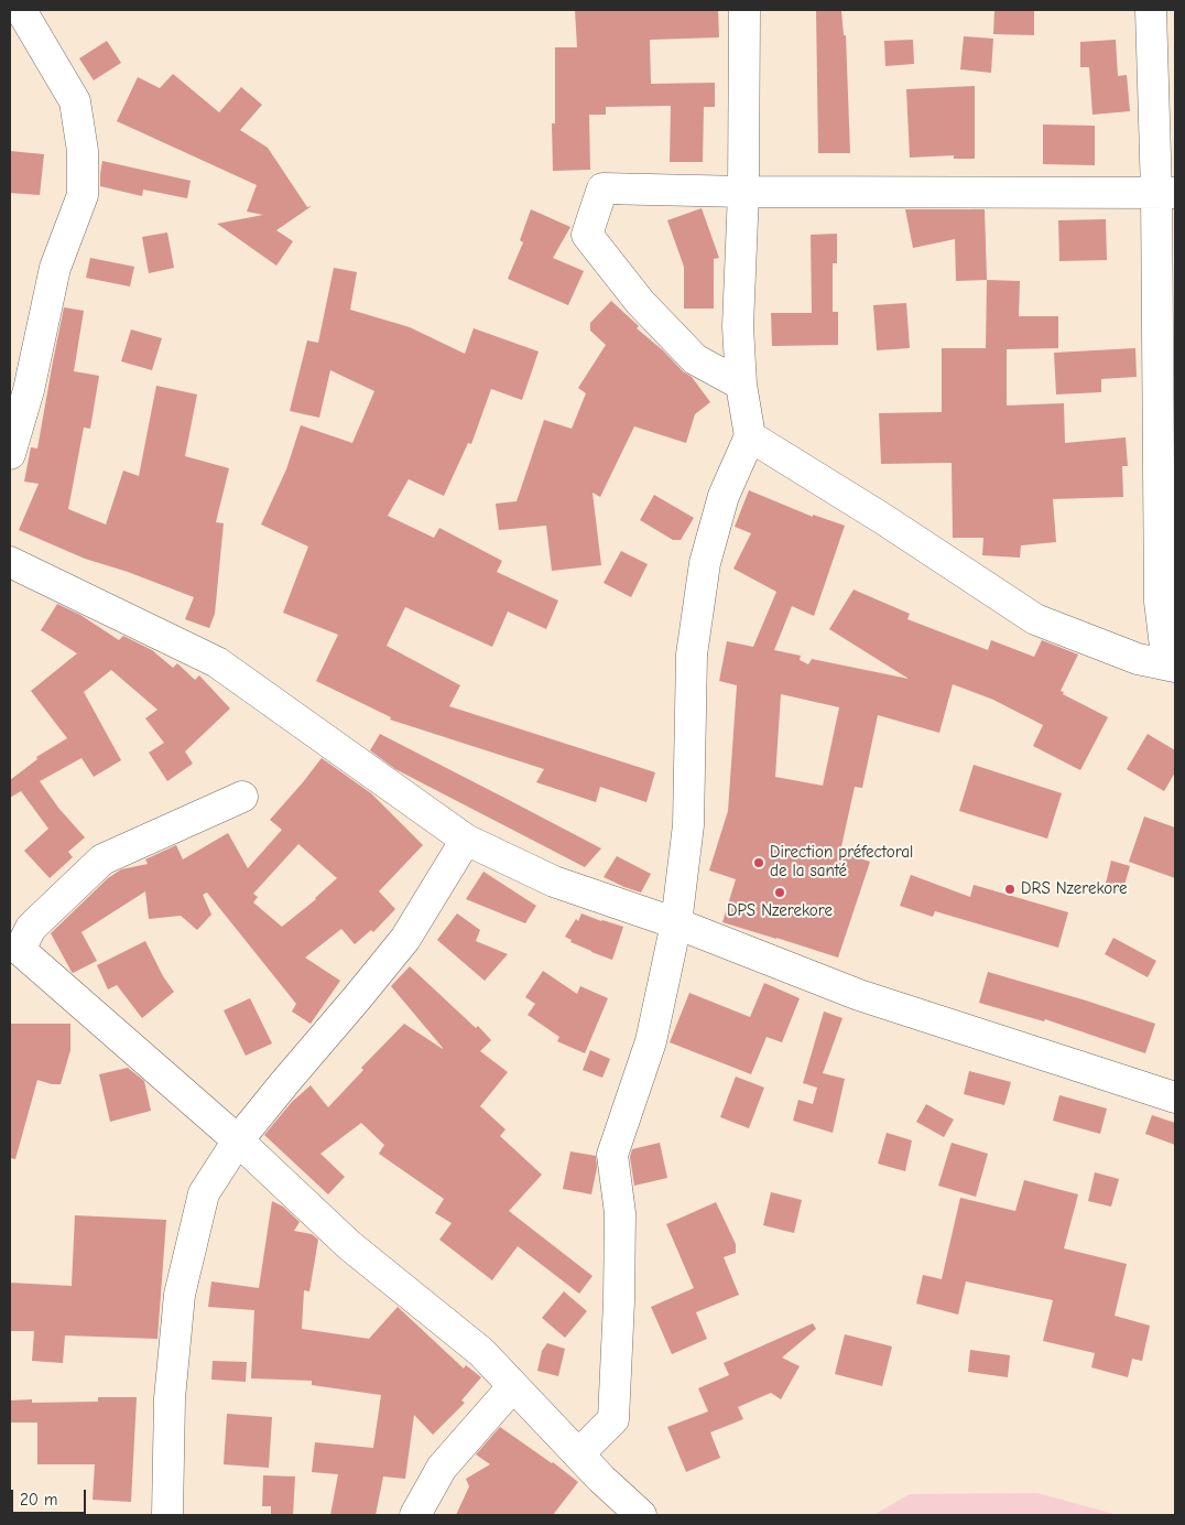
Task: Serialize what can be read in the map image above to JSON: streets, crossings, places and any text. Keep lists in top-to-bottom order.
{
  "places": ["Direction préfectoral de la santé", "DRS Nzerekore", "DPS Nzerekore"],
  "scale_bar": "20 m"
}
